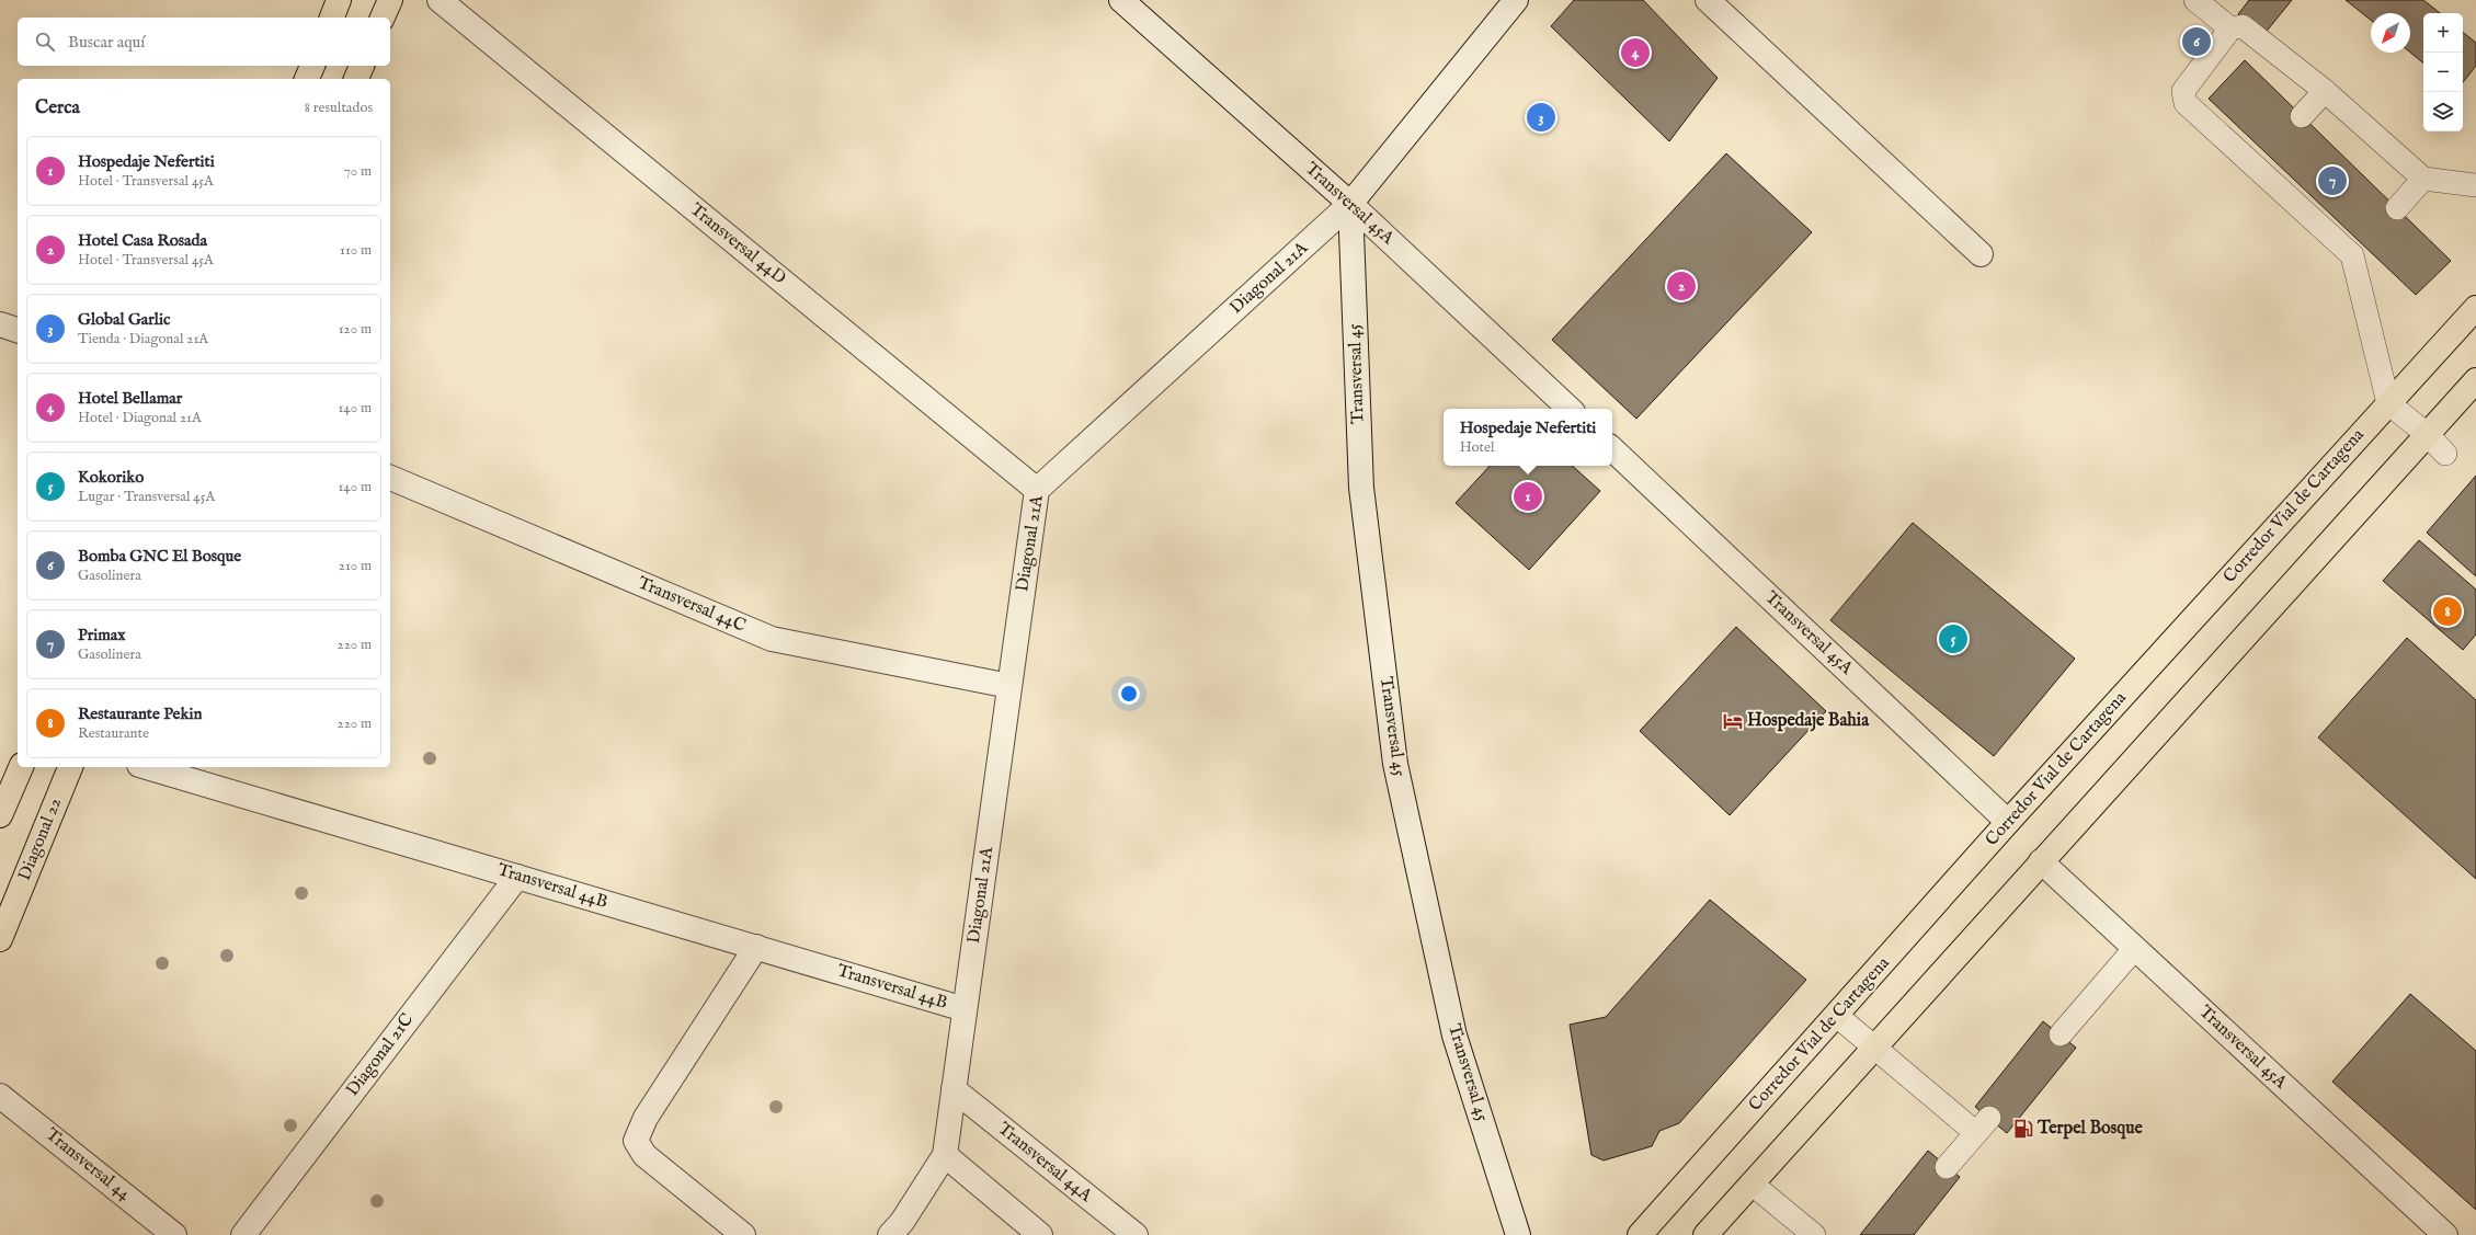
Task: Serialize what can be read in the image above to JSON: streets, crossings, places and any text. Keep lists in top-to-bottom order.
{
  "streets": {
    "main road": ["Corredor Vial de Cartagena", "Diagonal 22"],
    "street": [
      "Transversal 45A",
      "Transversal 44D",
      "Diagonal 21A",
      "Transversal 45",
      "Transversal 44C",
      "Transversal 44B",
      "Diagonal 21C",
      "Transversal 44A",
      "Transversal 44"
    ]
  },
  "crossings": [
    ["Transversal 45A", "Diagonal 21A"],
    ["Transversal 45A", "Transversal 45"],
    ["Transversal 45A", "Corredor Vial de Cartagena"],
    ["Transversal 44D", "Diagonal 21A"],
    ["Diagonal 21A", "Transversal 45"],
    ["Diagonal 21A", "Transversal 44C"],
    ["Diagonal 21A", "Transversal 44B"],
    ["Diagonal 21A", "Transversal 44A"],
    ["Transversal 44B", "Diagonal 21C"]
  ],
  "places": {
    "hotel": ["Hospedaje Bahia"],
    "fuel station": ["Terpel Bosque"]
  },
  "north": "bottom left",
  "page": {
    "map_buttons": ["+", "−"],
    "search": "Buscar aquí",
    "pins": [
      "6",
      "4",
      "3",
      "7",
      "2",
      "1",
      "8",
      "5"
    ],
    "heading": ["Cerca", "8 resultados"],
    "list": [
      {
        "mark": "1",
        "name": "Hospedaje Nefertiti",
        "note": "Hotel · Transversal 45A",
        "value": "70 m"
      },
      {
        "mark": "2",
        "name": "Hotel Casa Rosada",
        "note": "Hotel · Transversal 45A",
        "value": "110 m"
      },
      {
        "mark": "3",
        "name": "Global Garlic",
        "note": "Tienda · Diagonal 21A",
        "value": "120 m"
      },
      {
        "mark": "4",
        "name": "Hotel Bellamar",
        "note": "Hotel · Diagonal 21A",
        "value": "140 m"
      },
      {
        "mark": "5",
        "name": "Kokoriko",
        "note": "Lugar · Transversal 45A",
        "value": "140 m"
      },
      {
        "mark": "6",
        "name": "Bomba GNC El Bosque",
        "note": "Gasolinera",
        "value": "210 m"
      },
      {
        "mark": "7",
        "name": "Primax",
        "note": "Gasolinera",
        "value": "220 m"
      },
      {
        "mark": "8",
        "name": "Restaurante Pekin",
        "note": "Restaurante",
        "value": "220 m"
      }
    ],
    "popup": ["Hospedaje Nefertiti", "Hotel"]
  }
}
